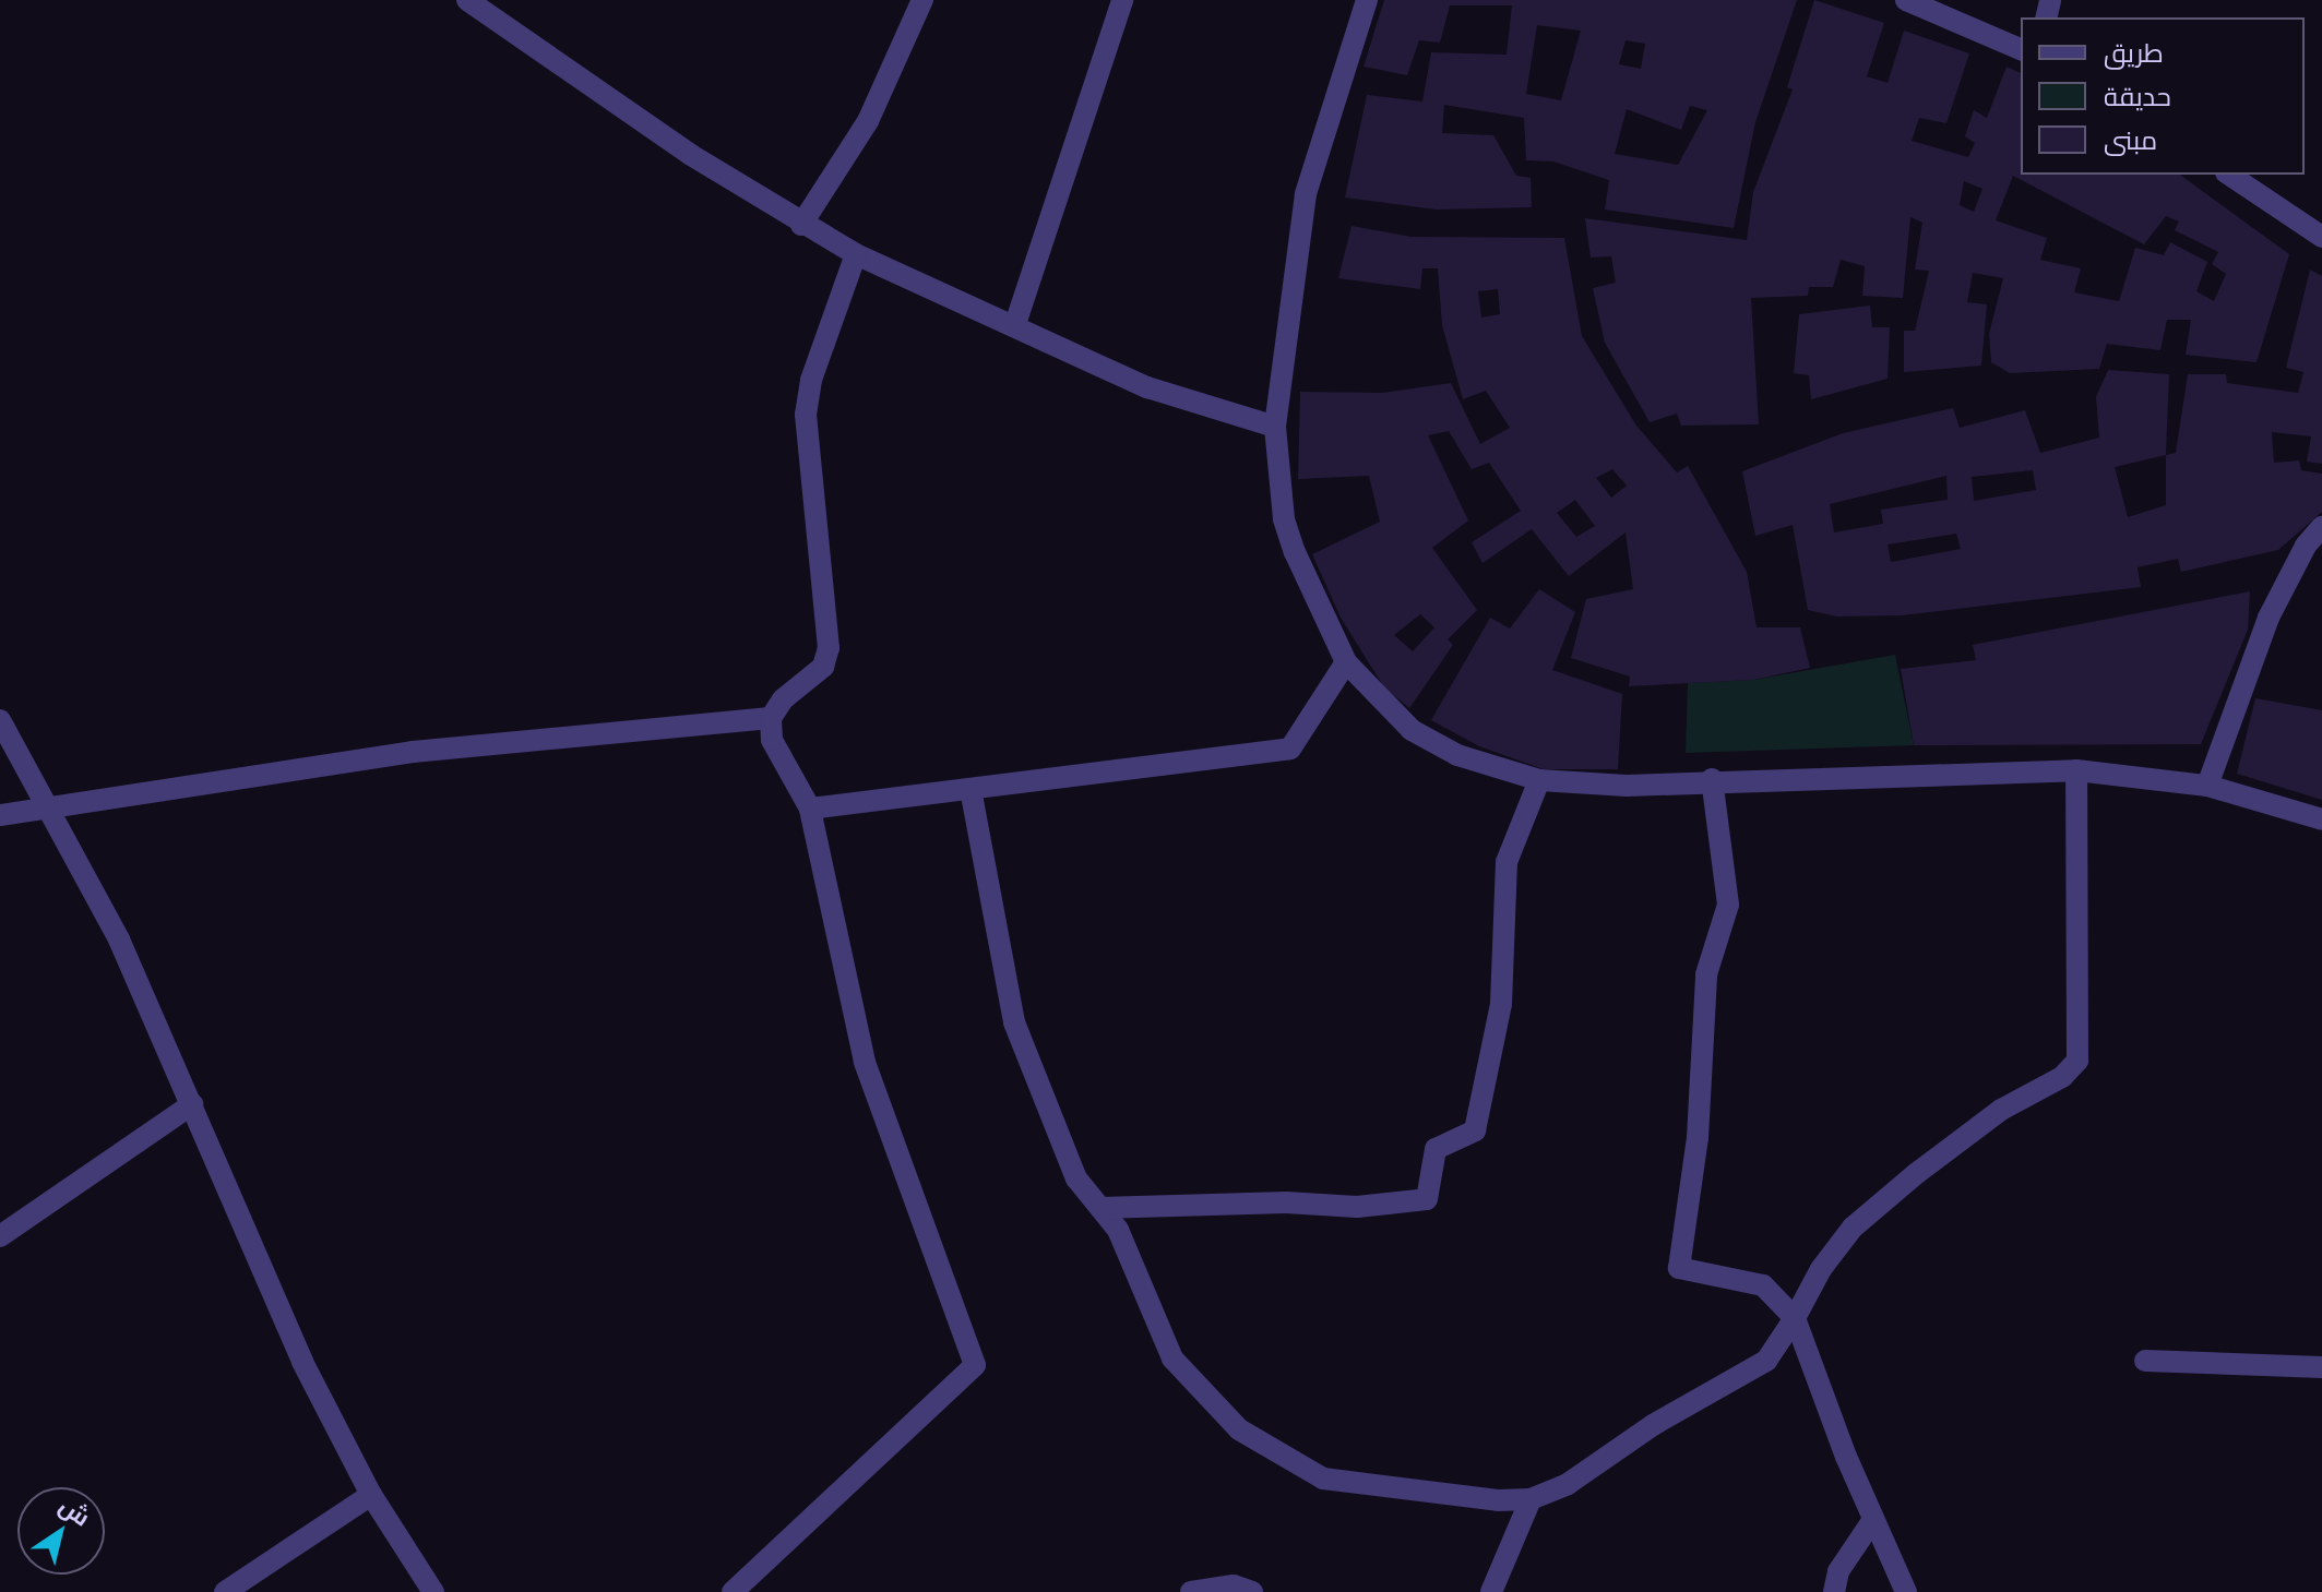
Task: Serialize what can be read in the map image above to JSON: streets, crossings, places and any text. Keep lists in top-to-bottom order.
{
  "legend": ["طريق", "حديقة", "مبنى"],
  "north": "top right"
}
